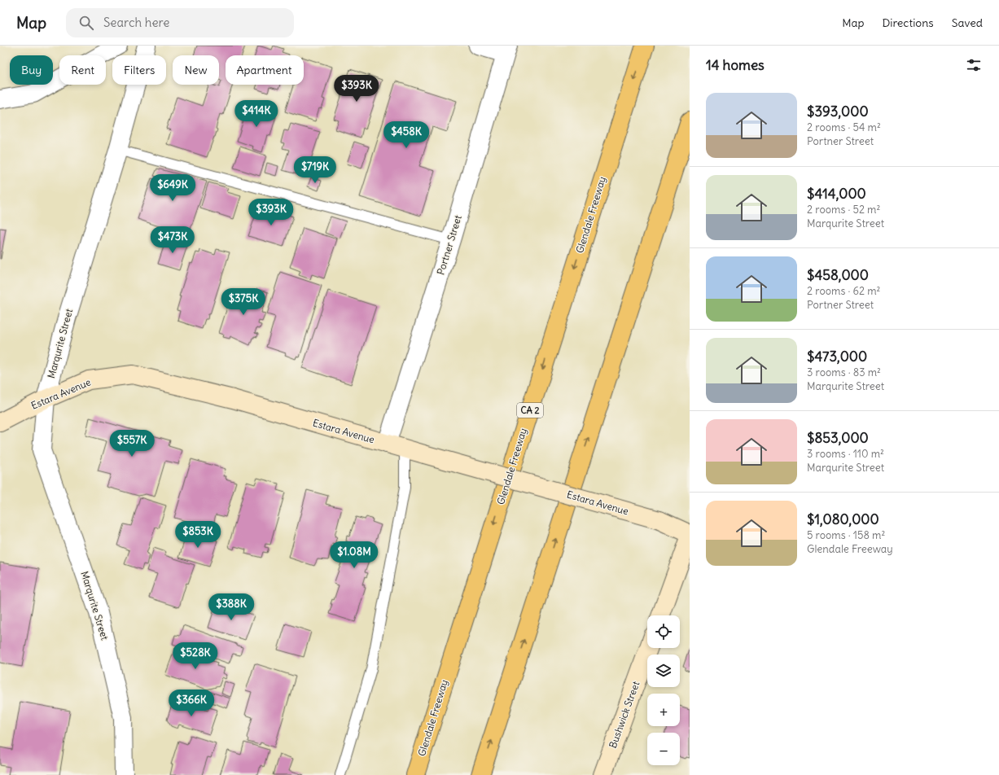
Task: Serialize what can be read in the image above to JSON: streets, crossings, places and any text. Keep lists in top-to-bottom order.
{
  "streets": {
    "highway": ["Glendale Freeway", "CA 2"],
    "street": [
      "Portner Street",
      "Marqurite Street",
      "Estara Avenue",
      "Bushwick Street"
    ]
  },
  "crossings": [
    ["Portner Street", "Estara Avenue"],
    ["Marqurite Street", "Estara Avenue"]
  ],
  "page": {
    "header": "Map",
    "search": "Search here",
    "nav": ["Map", "Directions", "Saved"],
    "heading": "14 homes",
    "chip": [
      "Buy",
      "Rent",
      "Filters",
      "New",
      "Apartment"
    ],
    "price": [
      "$393K",
      "$414K",
      "$458K",
      "$719K",
      "$649K",
      "$393K",
      "$473K",
      "$375K",
      "$557K",
      "$853K",
      "$1.08M",
      "$388K",
      "$528K",
      "$366K"
    ],
    "list": [
      {
        "name": "$393,000",
        "note": "2 rooms · 54 m² · Portner Street"
      },
      {
        "name": "$414,000",
        "note": "2 rooms · 52 m² · Marqurite Street"
      },
      {
        "name": "$458,000",
        "note": "2 rooms · 62 m² · Portner Street"
      },
      {
        "name": "$473,000",
        "note": "3 rooms · 83 m² · Marqurite Street"
      },
      {
        "name": "$853,000",
        "note": "3 rooms · 110 m² · Marqurite Street"
      },
      {
        "name": "$1,080,000",
        "note": "5 rooms · 158 m² · Glendale Freeway"
      }
    ],
    "map_buttons": ["+", "−"]
  }
}
